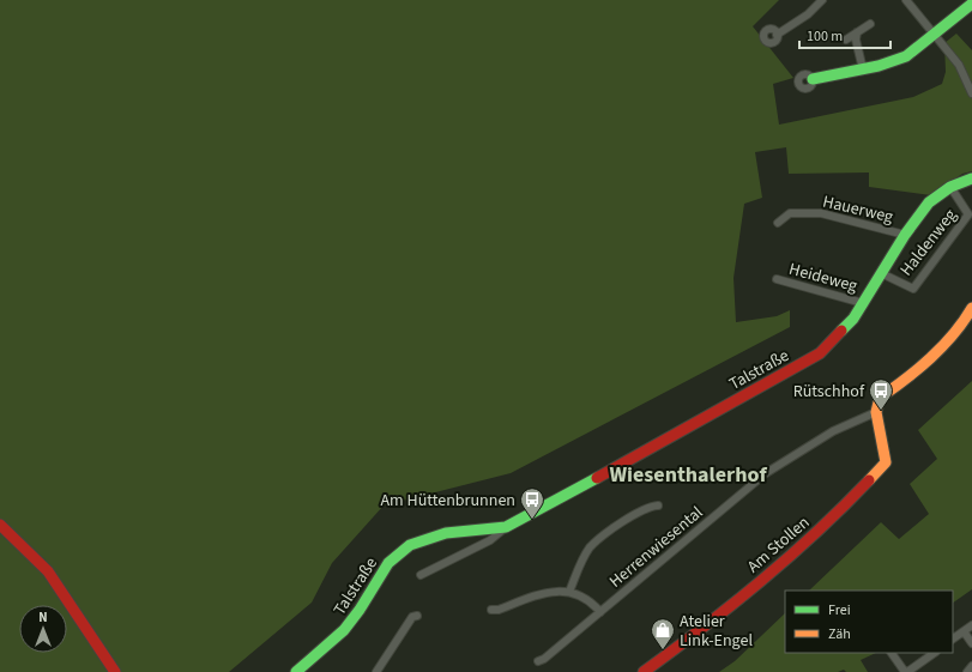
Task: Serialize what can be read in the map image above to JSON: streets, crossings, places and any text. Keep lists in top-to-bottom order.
{
  "streets": {
    "street": [
      "Hauerweg",
      "Haldenweg",
      "Heideweg",
      "Talstraße",
      "Am Stollen",
      "Herrenwiesental"
    ]
  },
  "crossings": [
    ["Hauerweg", "Talstraße"],
    ["Haldenweg", "Talstraße"],
    ["Heideweg", "Talstraße"],
    ["Am Stollen", "Herrenwiesental"]
  ],
  "districts": ["Wiesenthalerhof"],
  "places": {
    "bus stop": ["Rütschhof", "Am Hüttenbrunnen"],
    "shop": ["Atelier Link-Engel"]
  },
  "legend": ["Frei", "Zäh"],
  "scale_bar": "100 m",
  "north": "top"
}
